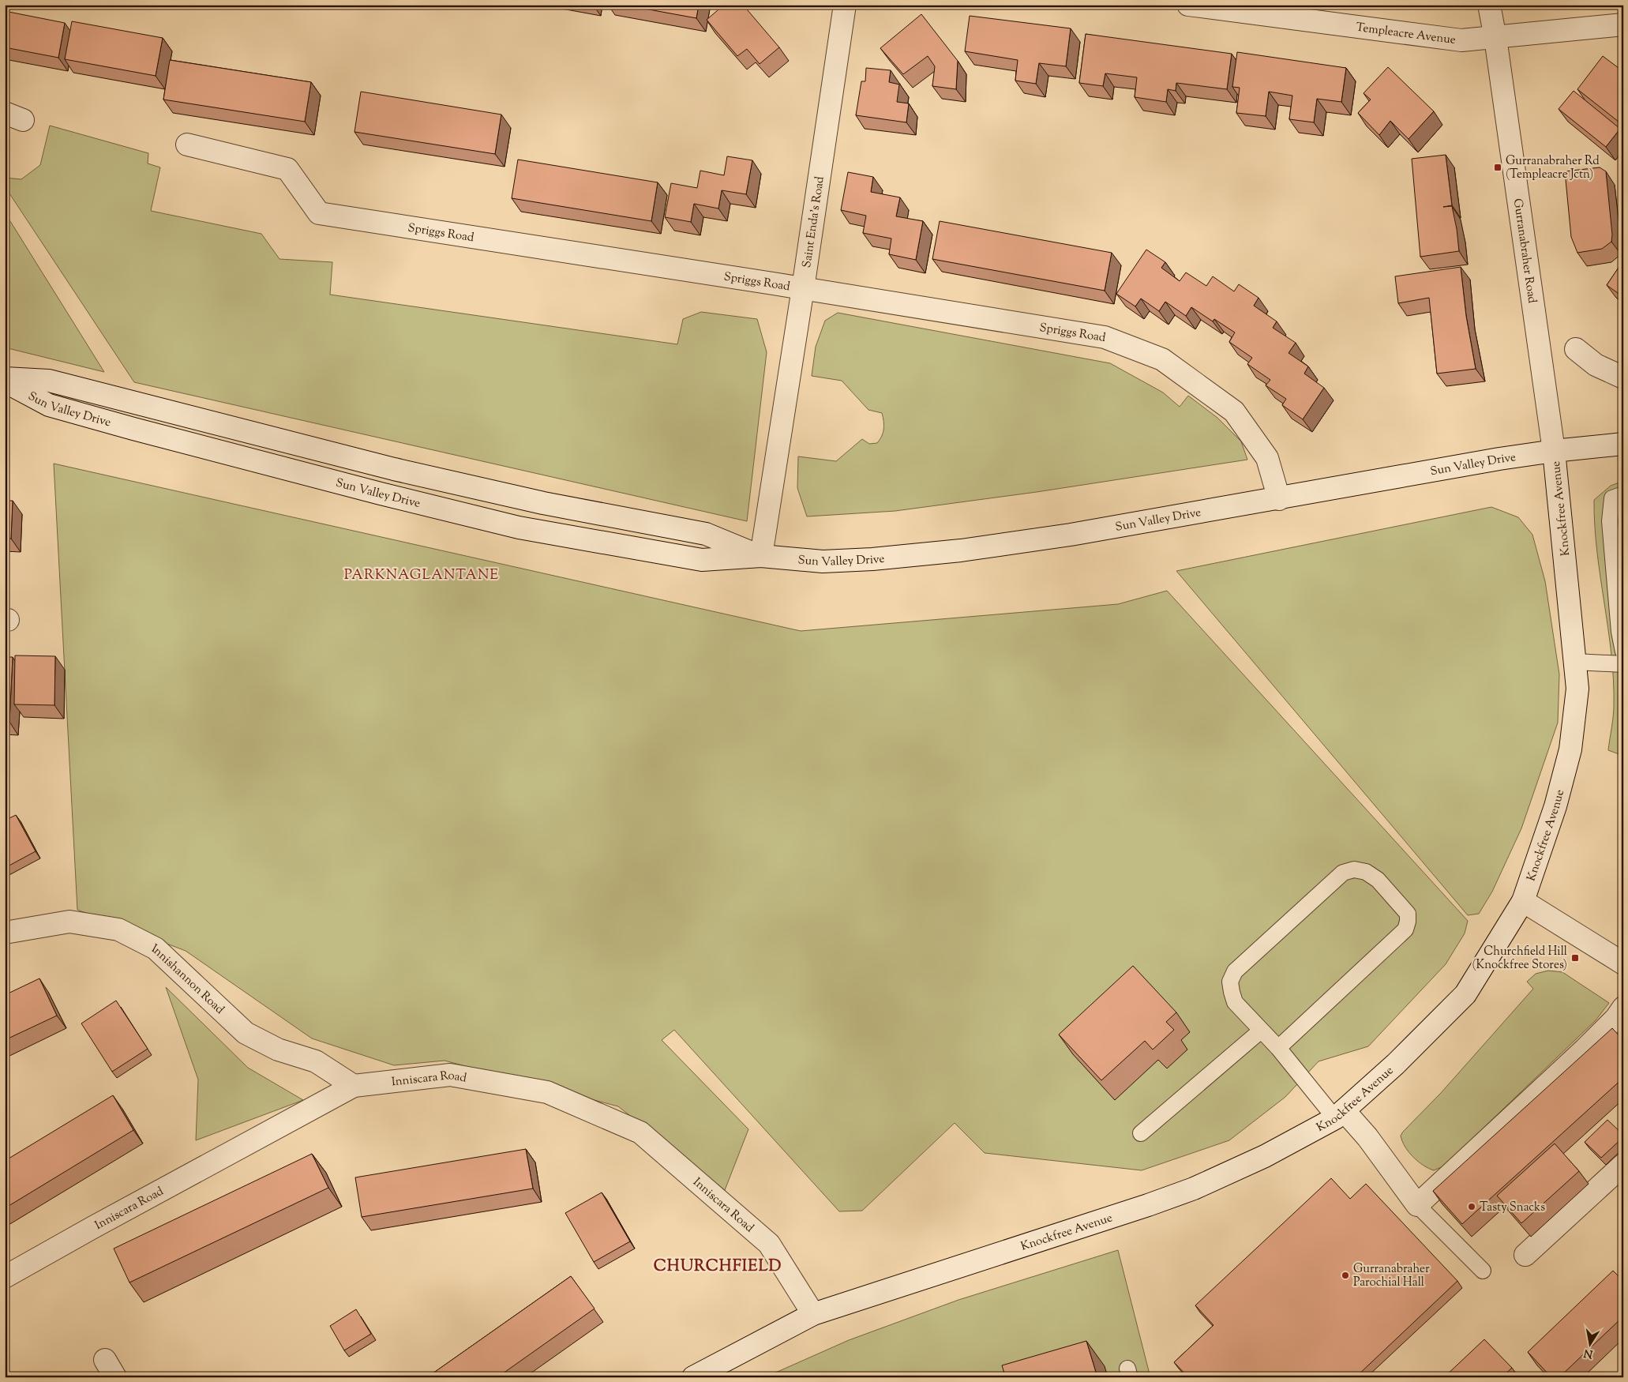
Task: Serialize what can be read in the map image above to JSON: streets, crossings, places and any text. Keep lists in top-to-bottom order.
{
  "streets": {
    "street": [
      "Templeacre Avenue",
      "Saint Enda's Road",
      "Spriggs Road",
      "Gurranabraher Road",
      "Sun Valley Drive",
      "Knockfree Avenue",
      "Innishannon Road",
      "Inniscara Road"
    ]
  },
  "crossings": [
    ["Templeacre Avenue", "Gurranabraher Road"],
    ["Saint Enda's Road", "Spriggs Road"],
    ["Saint Enda's Road", "Sun Valley Drive"],
    ["Spriggs Road", "Sun Valley Drive"],
    ["Gurranabraher Road", "Sun Valley Drive"],
    ["Gurranabraher Road", "Knockfree Avenue"],
    ["Sun Valley Drive", "Knockfree Avenue"],
    ["Knockfree Avenue", "Inniscara Road"],
    ["Innishannon Road", "Inniscara Road"]
  ],
  "districts": ["PARKNAGLANTANE", "CHURCHFIELD"],
  "places": {
    "transit": ["Gurranabraher Rd (Templeacre Jctn)", "Churchfield Hill (Knockfree Stores)"],
    "other": ["Tasty Snacks", "Gurranabraher Parochial Hall"]
  },
  "north": "bottom"
}
